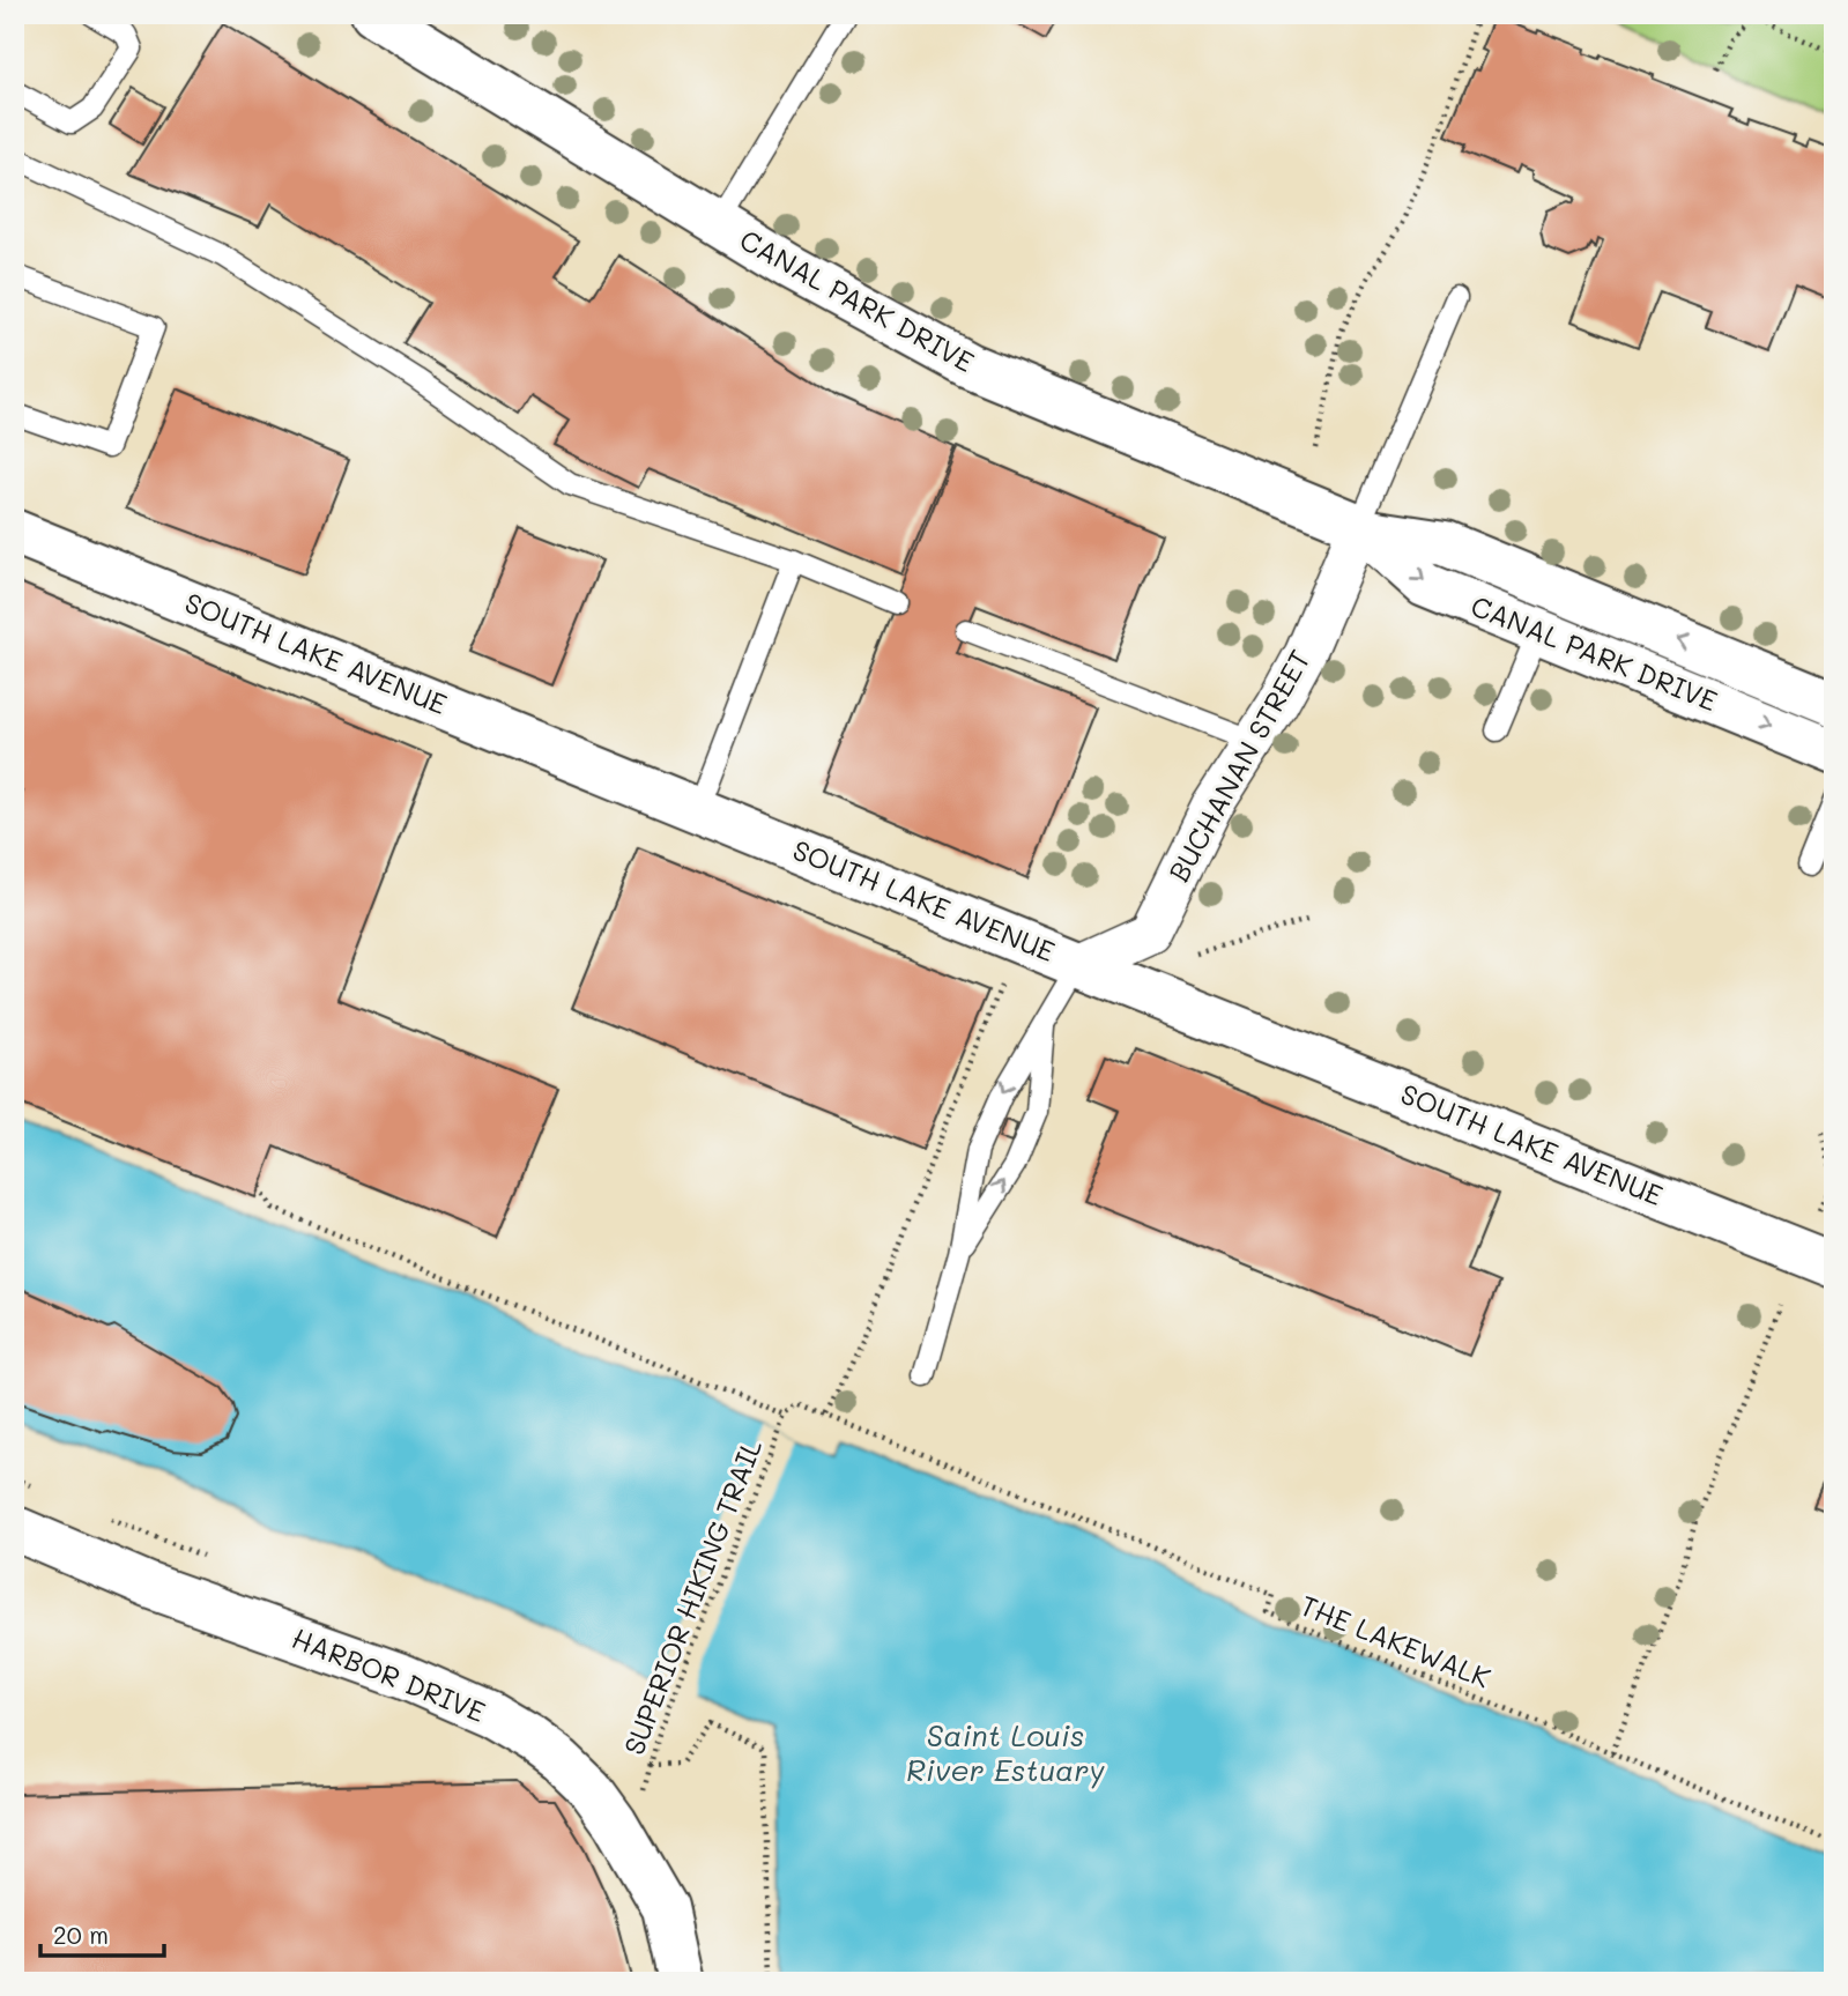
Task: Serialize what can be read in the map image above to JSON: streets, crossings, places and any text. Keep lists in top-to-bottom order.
{
  "streets": {
    "street": [
      "CANAL PARK DRIVE",
      "SOUTH LAKE AVENUE",
      "BUCHANAN STREET",
      "HARBOR DRIVE"
    ],
    "path": ["SUPERIOR HIKING TRAIL", "THE LAKEWALK"]
  },
  "crossings": [
    ["CANAL PARK DRIVE", "BUCHANAN STREET"],
    ["SOUTH LAKE AVENUE", "BUCHANAN STREET"],
    ["SUPERIOR HIKING TRAIL", "THE LAKEWALK"]
  ],
  "water": ["Saint Louis River Estuary"],
  "scale_bar": "20 m"
}
